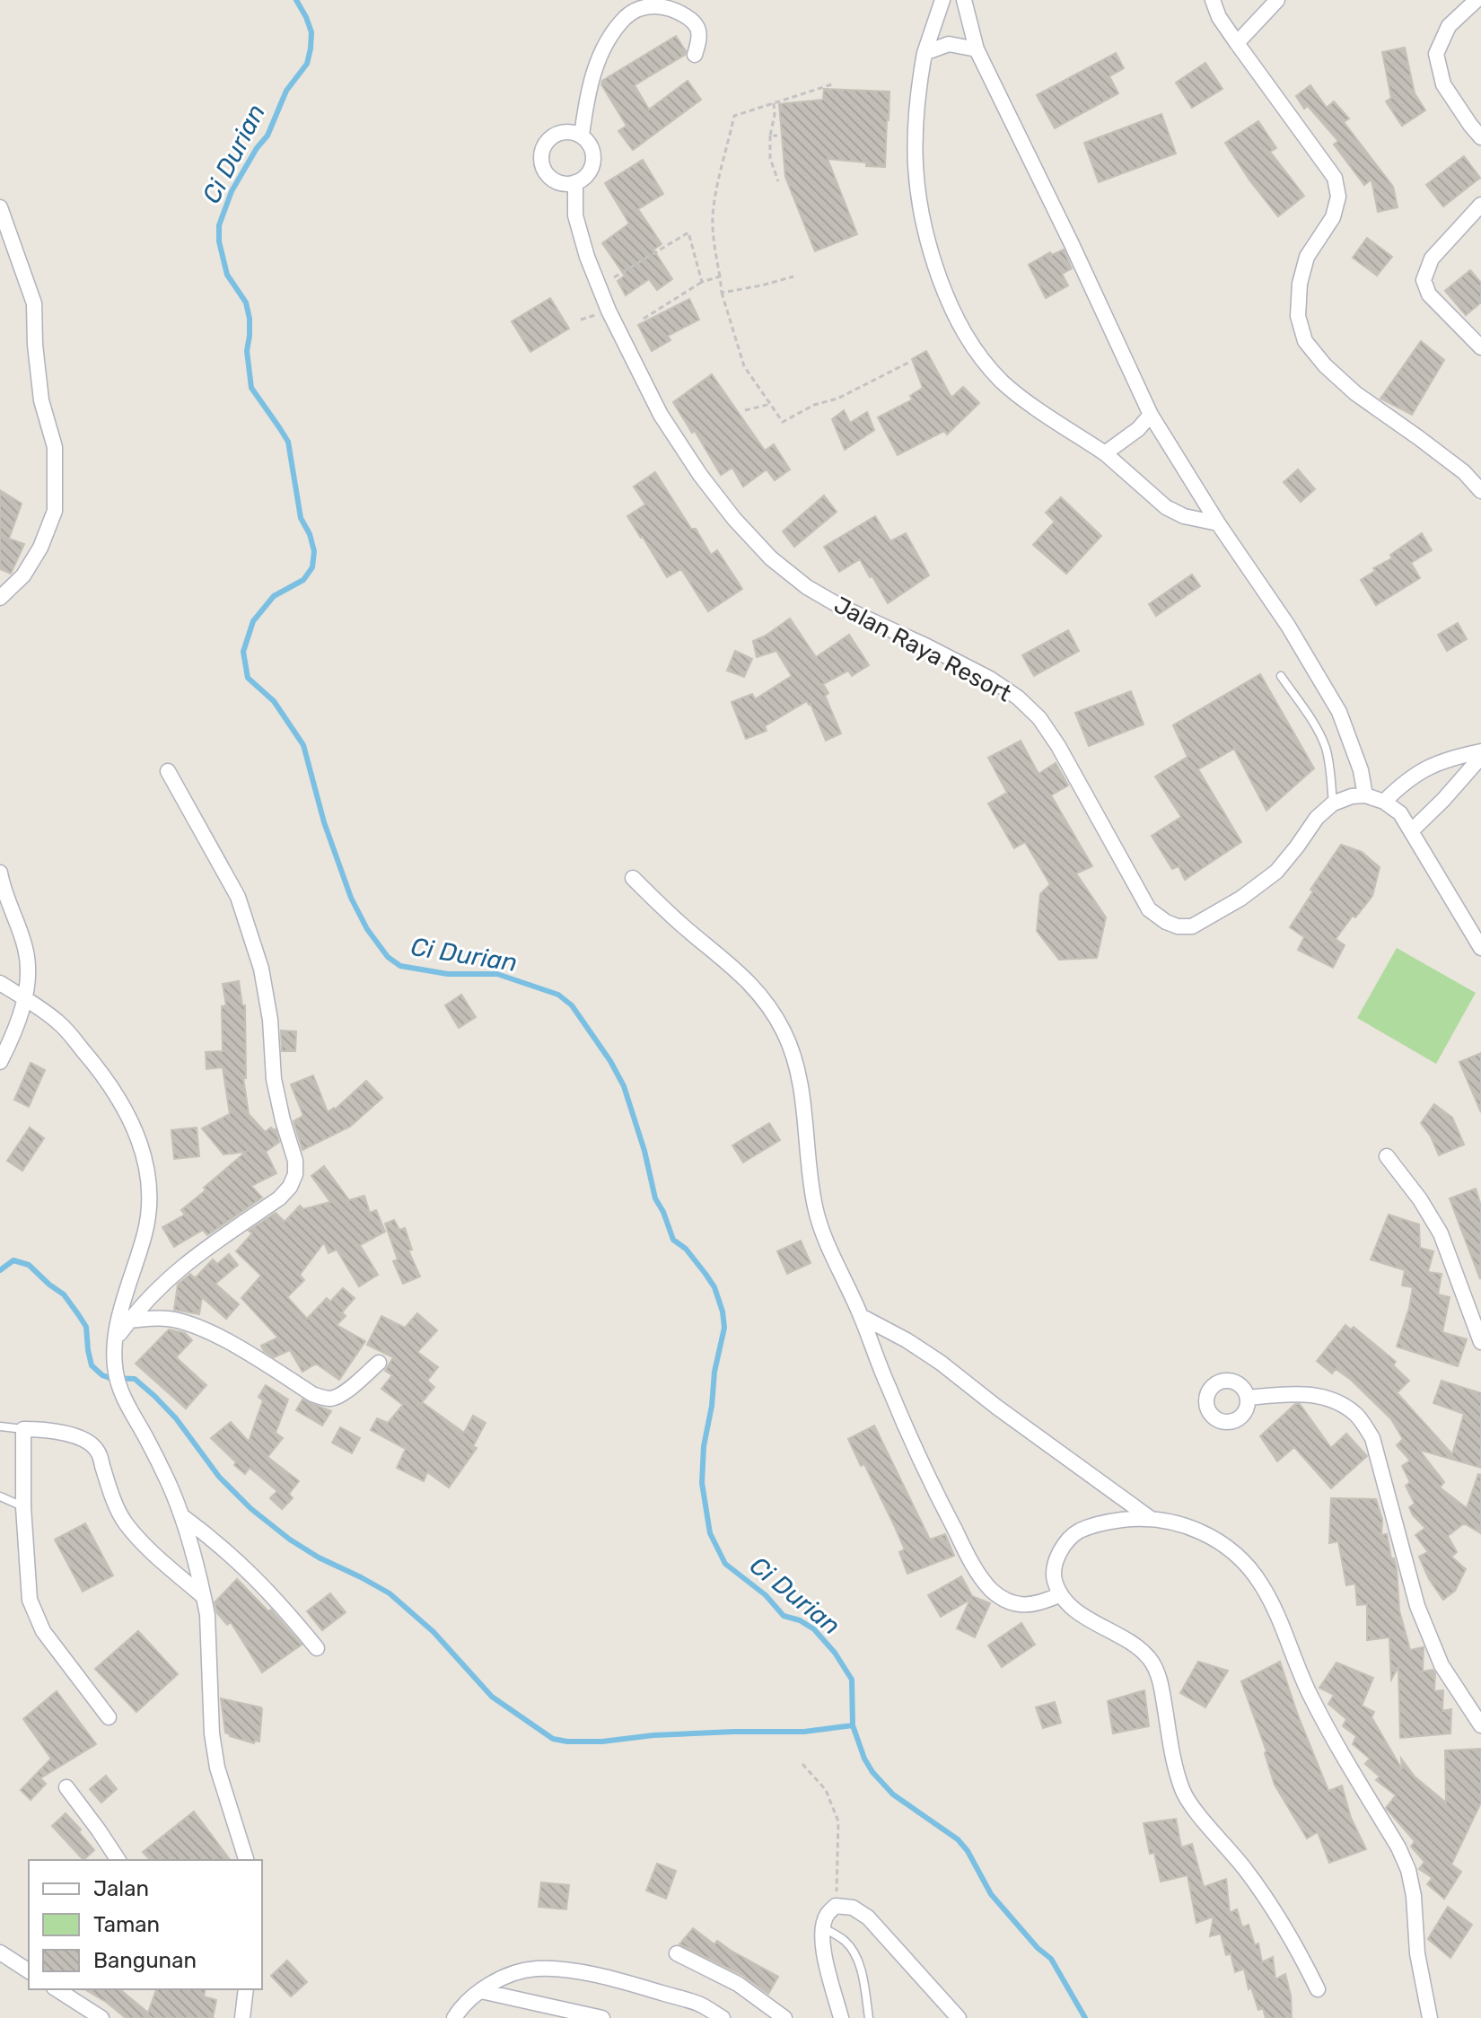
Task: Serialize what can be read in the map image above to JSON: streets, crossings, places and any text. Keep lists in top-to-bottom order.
{
  "streets": {
    "street": ["Jalan Raya Resort"]
  },
  "water": ["Ci Durian"],
  "legend": ["Jalan", "Taman", "Bangunan"]
}
